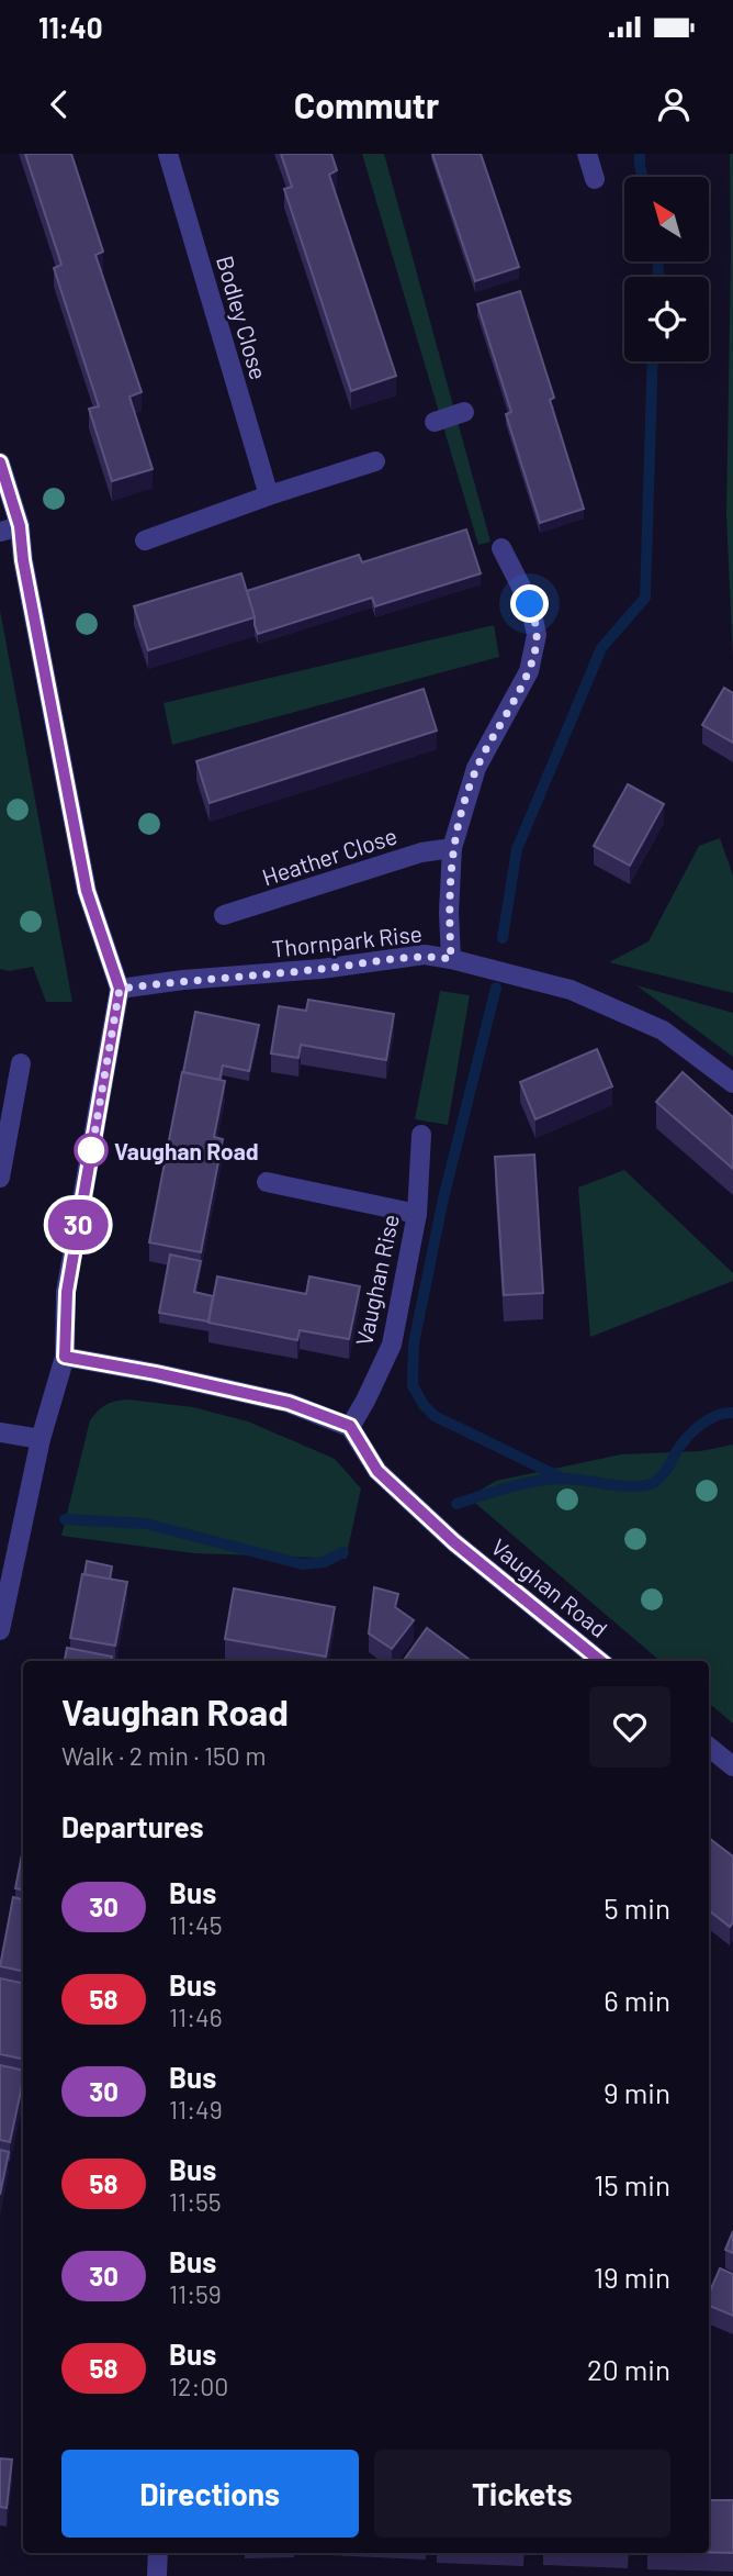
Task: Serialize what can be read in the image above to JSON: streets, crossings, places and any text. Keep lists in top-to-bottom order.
{
  "streets": {
    "street": [
      "Bodley Close",
      "Heather Close",
      "Thornpark Rise",
      "Vaughan Rise",
      "Vaughan Road"
    ]
  },
  "crossings": [
    ["Vaughan Rise", "Vaughan Road"]
  ],
  "places": ["Vaughan Road"],
  "lines": ["bus line 30"],
  "north": "top left",
  "page": {
    "status": "11:40",
    "header": "Commutr",
    "on_map": "30",
    "heading": [
      ["Vaughan Road", "Walk · 2 min · 150 m"],
      "Departures"
    ],
    "list": [
      {
        "mark": "30",
        "name": "Bus",
        "note": "11:45",
        "value": "5 min"
      },
      {
        "mark": "58",
        "name": "Bus",
        "note": "11:46",
        "value": "6 min"
      },
      {
        "mark": "30",
        "name": "Bus",
        "note": "11:49",
        "value": "9 min"
      },
      {
        "mark": "58",
        "name": "Bus",
        "note": "11:55",
        "value": "15 min"
      },
      {
        "mark": "30",
        "name": "Bus",
        "note": "11:59",
        "value": "19 min"
      },
      {
        "mark": "58",
        "name": "Bus",
        "note": "12:00",
        "value": "20 min"
      }
    ],
    "buttons": ["Directions", "Tickets"]
  }
}
